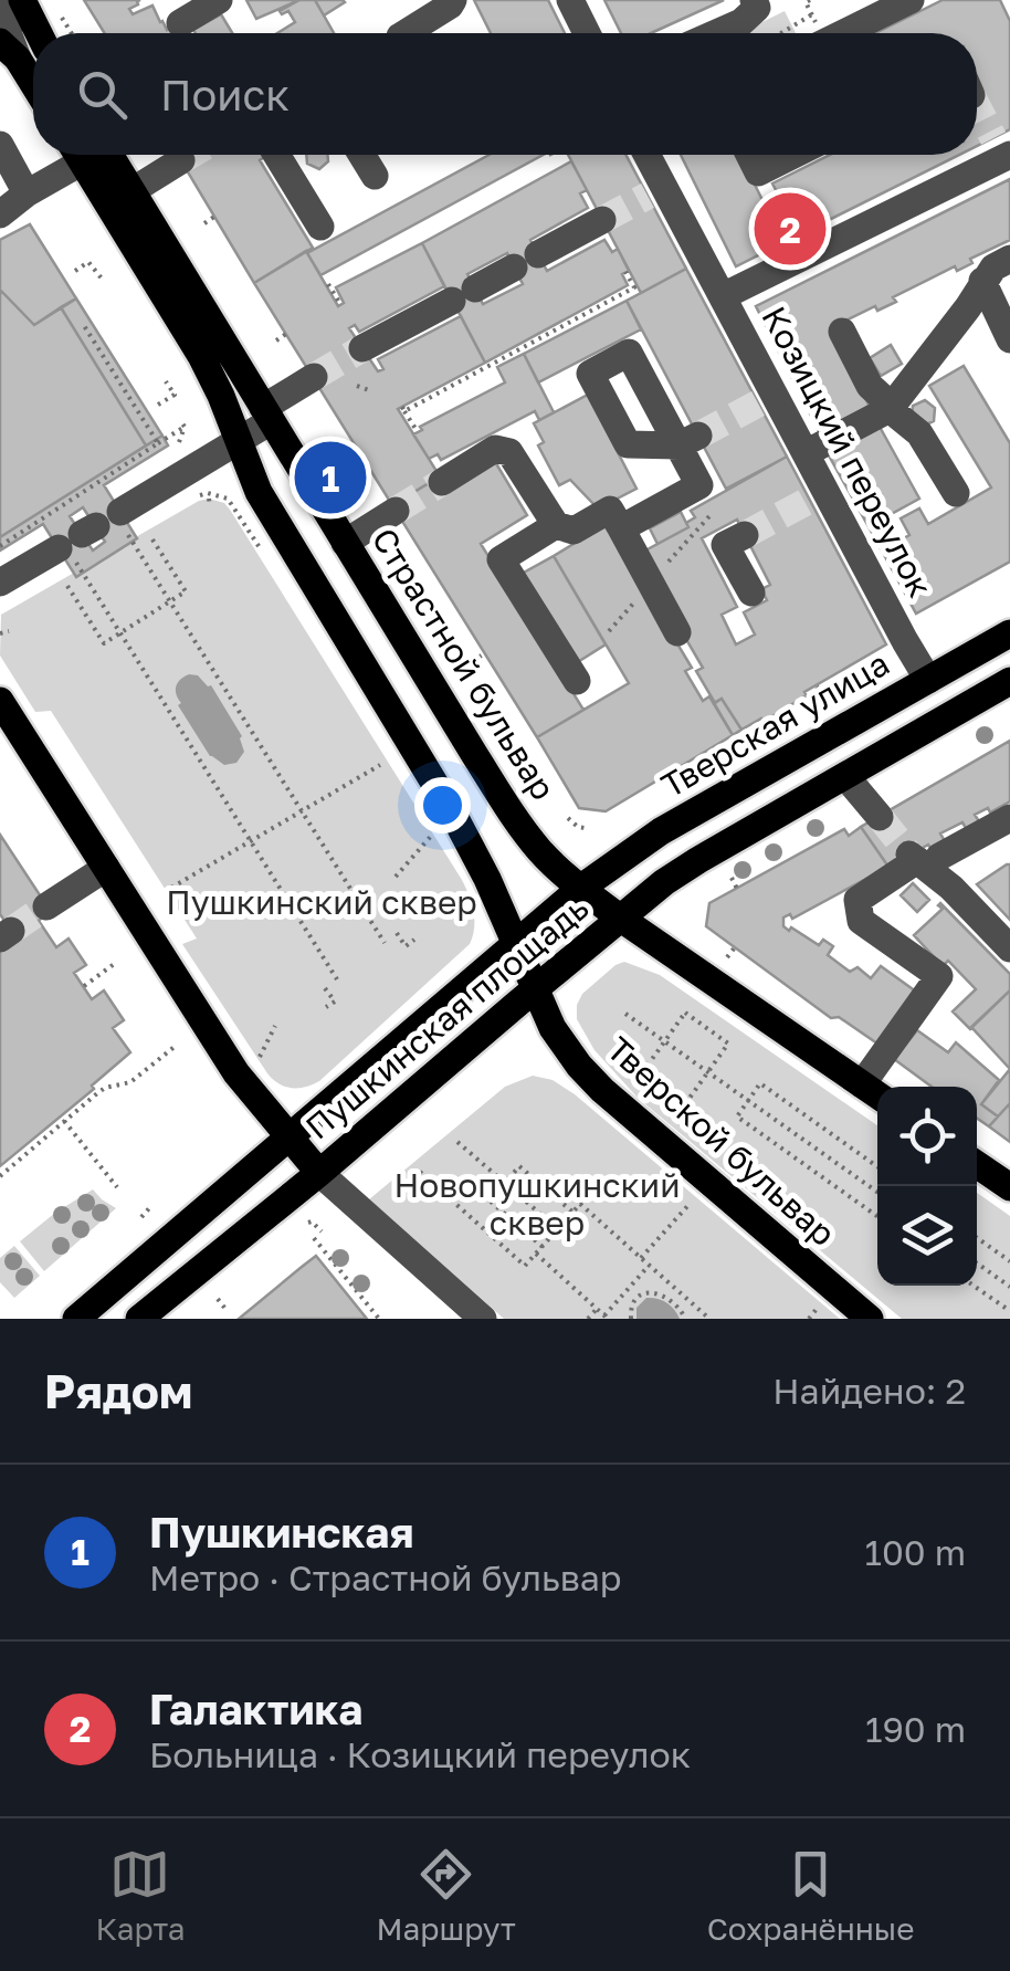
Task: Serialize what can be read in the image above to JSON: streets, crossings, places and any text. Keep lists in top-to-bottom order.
{
  "streets": {
    "main road": [
      "Страстной бульвар",
      "Тверская улица",
      "Пушкинская площадь",
      "Тверской бульвар"
    ],
    "street": ["Козицкий переулок"]
  },
  "crossings": [
    ["Козицкий переулок", "Тверская улица"],
    ["Страстной бульвар", "Тверская улица"],
    ["Страстной бульвар", "Пушкинская площадь"],
    ["Тверская улица", "Пушкинская площадь"],
    ["Пушкинская площадь", "Тверской бульвар"]
  ],
  "parks": ["Пушкинский сквер", "Новопушкинский сквер"],
  "page": {
    "search": "Поиск",
    "pins": ["2", "1"],
    "heading": ["Рядом", "Найдено: 2"],
    "list": [
      {
        "mark": "1",
        "name": "Пушкинская",
        "note": "Метро · Страстной бульвар",
        "value": "100 m"
      },
      {
        "mark": "2",
        "name": "Галактика",
        "note": "Больница · Козицкий переулок",
        "value": "190 m"
      }
    ],
    "nav": ["Карта", "Маршрут", "Сохранённые"]
  }
}
